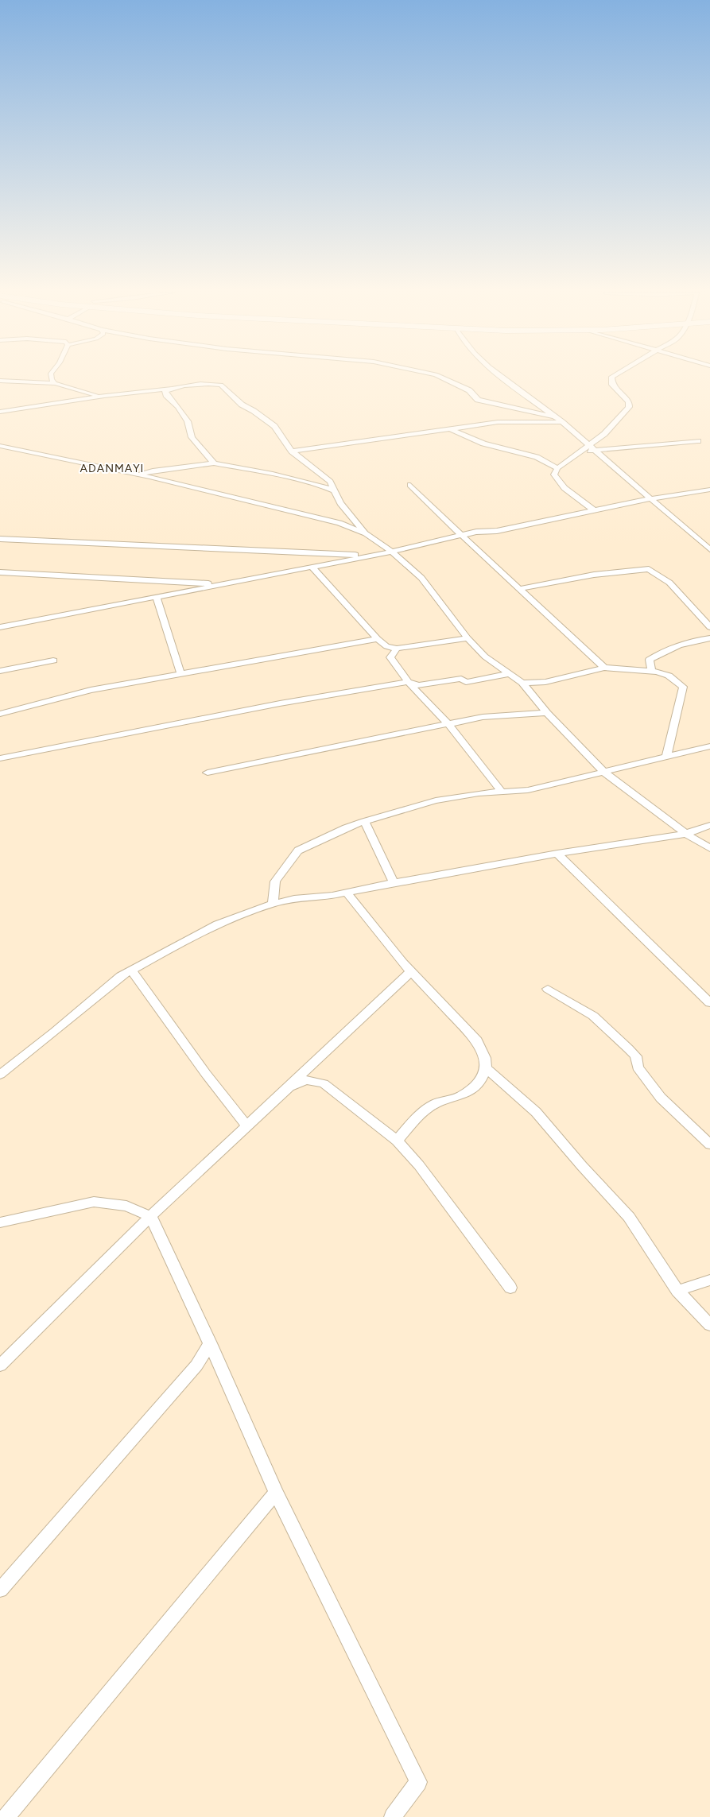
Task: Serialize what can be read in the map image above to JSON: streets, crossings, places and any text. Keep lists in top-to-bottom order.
{
  "districts": ["ADANMAYI"]
}
